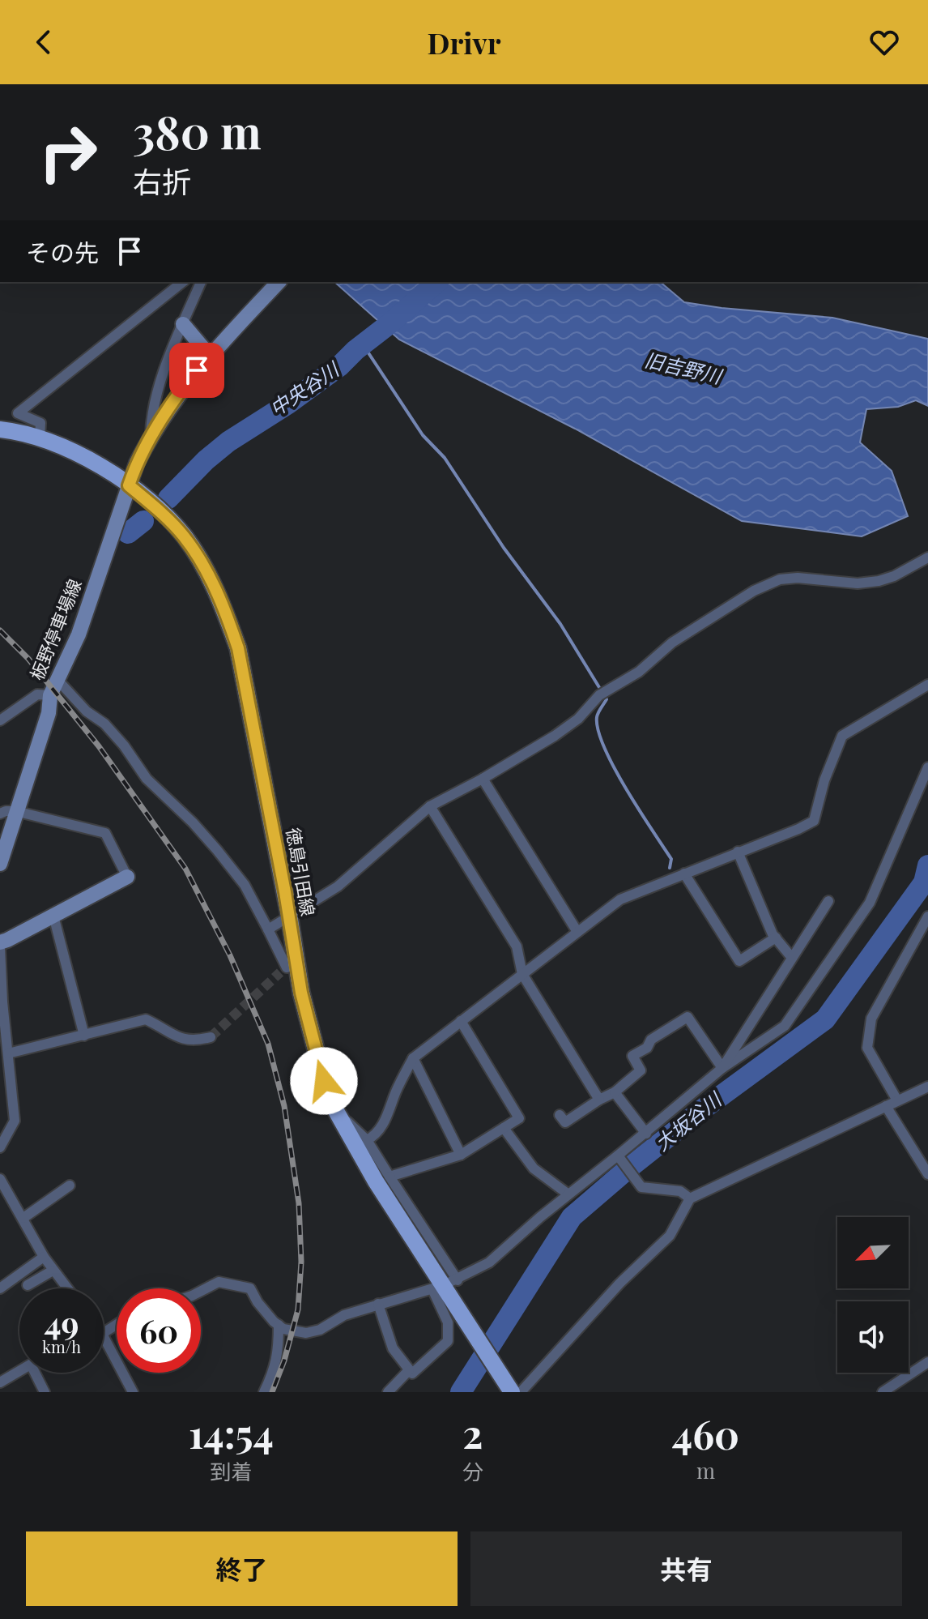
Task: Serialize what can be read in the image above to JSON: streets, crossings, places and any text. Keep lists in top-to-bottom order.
{
  "streets": {
    "main road": ["板野停車場線", "徳島引田線"]
  },
  "crossings": [
    ["板野停車場線", "徳島引田線"]
  ],
  "water": ["旧吉野川", "中央谷川", "大坂谷川"],
  "north": "bottom left",
  "page": {
    "header": "Drivr",
    "turn": ["380 m", "右折"],
    "then": "その先",
    "speed": "49 km/h",
    "limit": "60",
    "eta": [
      "14:54",
      "到着",
      "2",
      "分",
      "460",
      "m"
    ],
    "buttons": ["終了", "共有"]
  }
}
